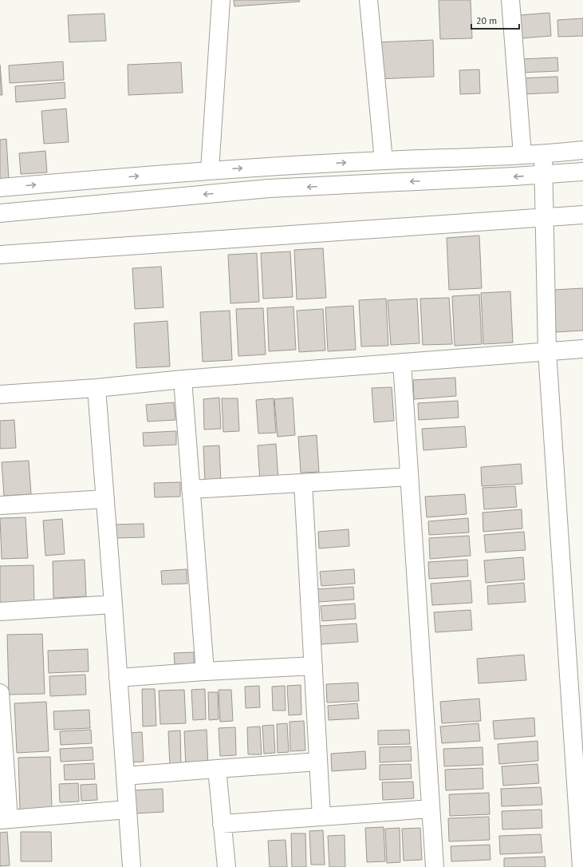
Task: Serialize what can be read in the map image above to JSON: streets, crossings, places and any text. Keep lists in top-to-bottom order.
{
  "scale_bar": "20 m"
}
